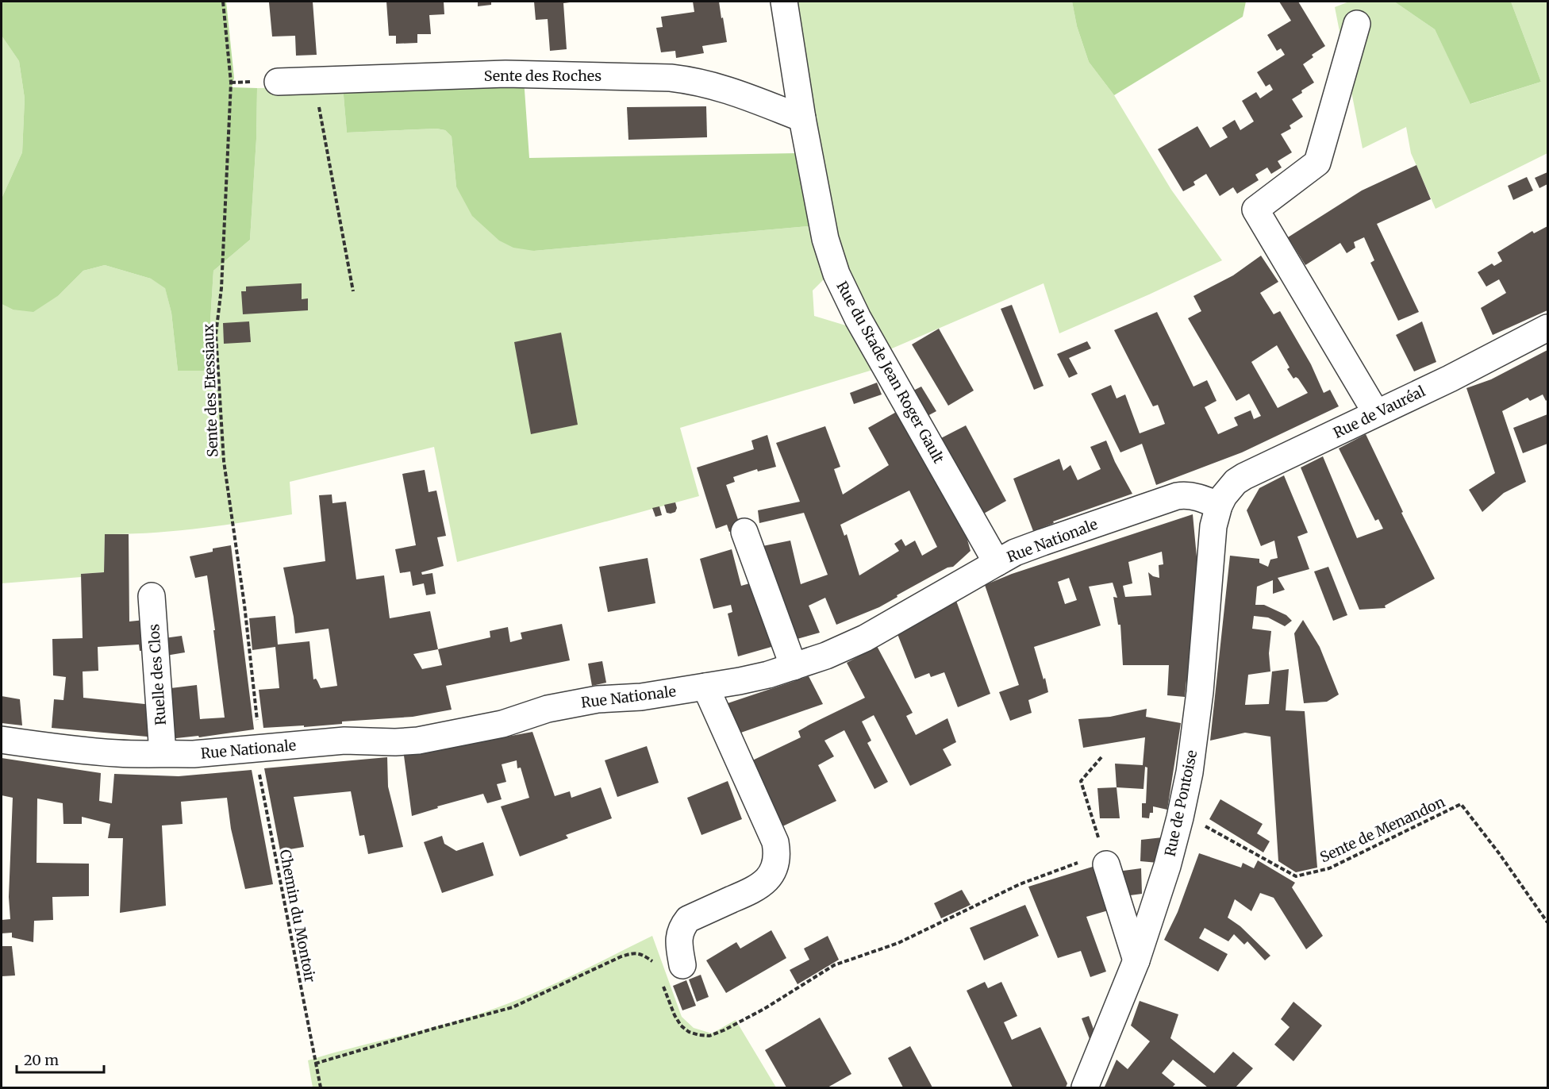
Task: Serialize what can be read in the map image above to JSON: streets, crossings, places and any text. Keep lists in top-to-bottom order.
{
  "streets": {
    "street": [
      "Sente des Roches",
      "Rue du Stade Jean Roger Gault",
      "Rue de Vauréal",
      "Rue Nationale",
      "Ruelle des Clos",
      "Rue de Pontoise"
    ],
    "path": ["Sente des Etessiaux", "Sente de Menandon", "Chemin du Montoir"]
  },
  "crossings": [
    ["Sente des Roches", "Rue du Stade Jean Roger Gault"],
    ["Rue du Stade Jean Roger Gault", "Rue Nationale"],
    ["Sente des Etessiaux", "Rue Nationale"],
    ["Sente des Etessiaux", "Chemin du Montoir"],
    ["Rue de Vauréal", "Rue Nationale"],
    ["Rue de Vauréal", "Rue de Pontoise"],
    ["Rue Nationale", "Ruelle des Clos"],
    ["Rue Nationale", "Rue de Pontoise"],
    ["Rue Nationale", "Chemin du Montoir"],
    ["Rue de Pontoise", "Sente de Menandon"]
  ],
  "scale_bar": "20 m"
}
